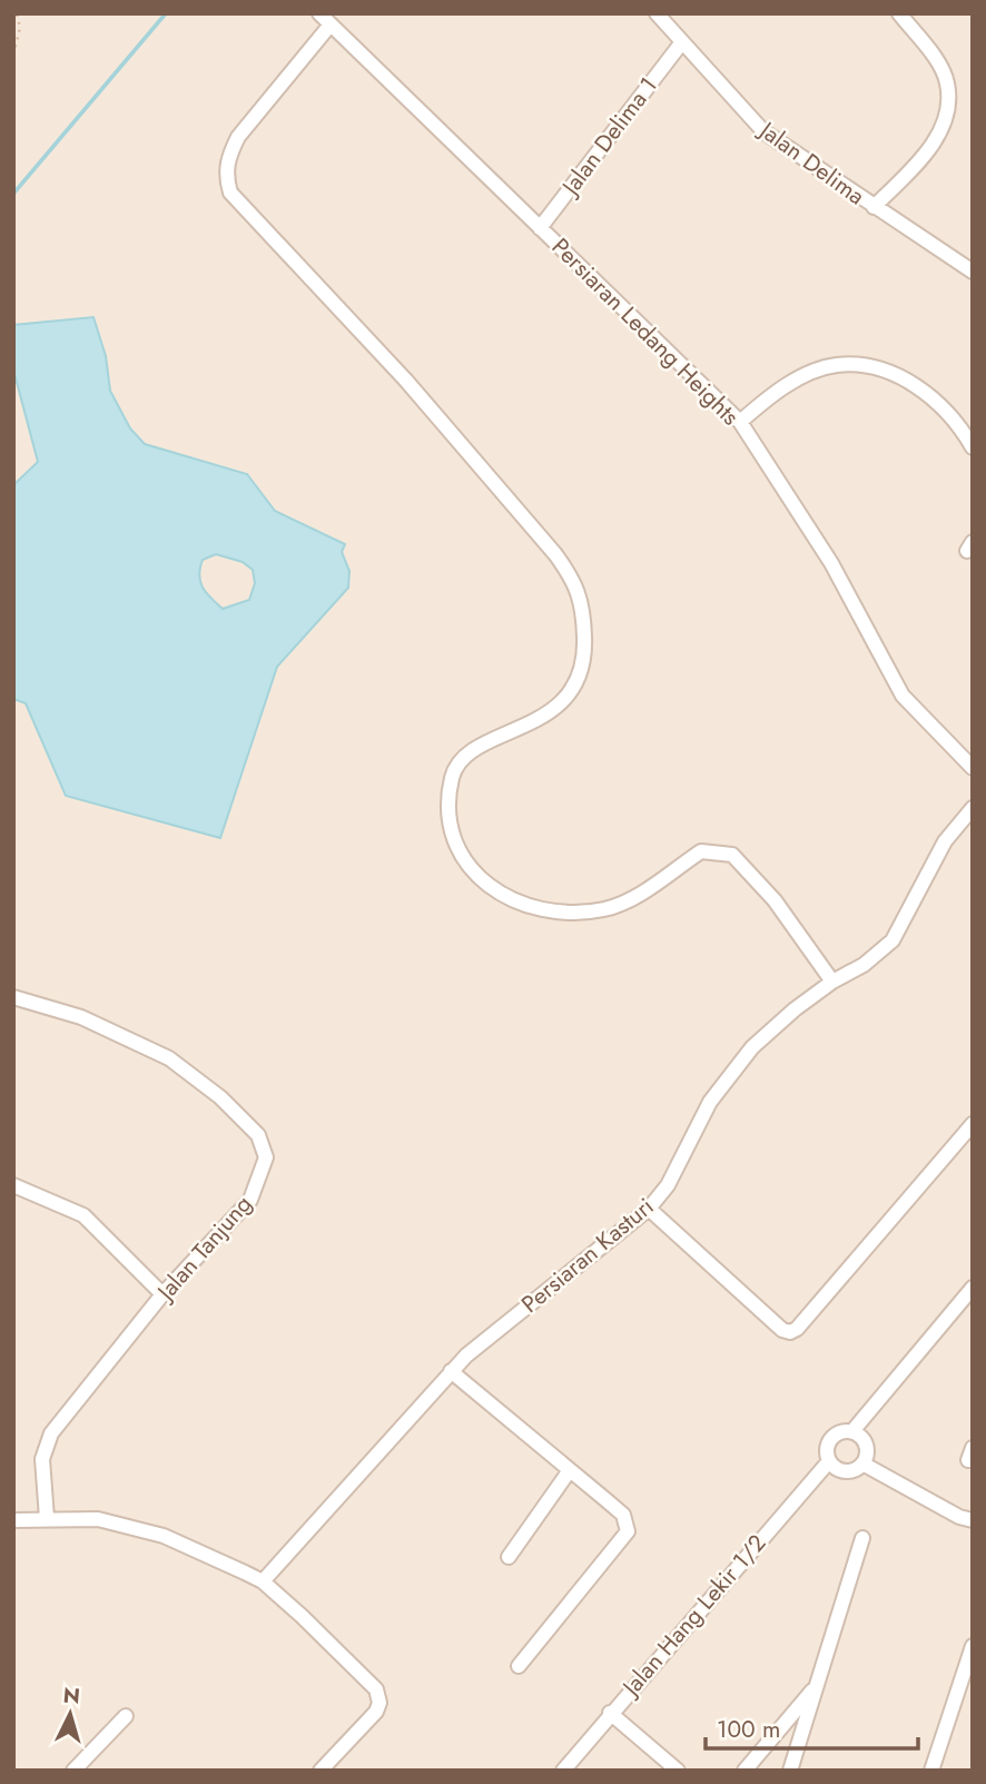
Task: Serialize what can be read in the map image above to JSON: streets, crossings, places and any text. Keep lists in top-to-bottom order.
{
  "streets": {
    "street": [
      "Jalan Delima 1",
      "Jalan Delima",
      "Persiaran Ledang Heights",
      "Jalan Tanjung",
      "Persiaran Kasturi",
      "Jalan Hang Lekir 1/2"
    ]
  },
  "crossings": [
    ["Jalan Delima 1", "Jalan Delima"],
    ["Jalan Delima 1", "Persiaran Ledang Heights"]
  ],
  "scale_bar": "100 m",
  "north": "top"
}
